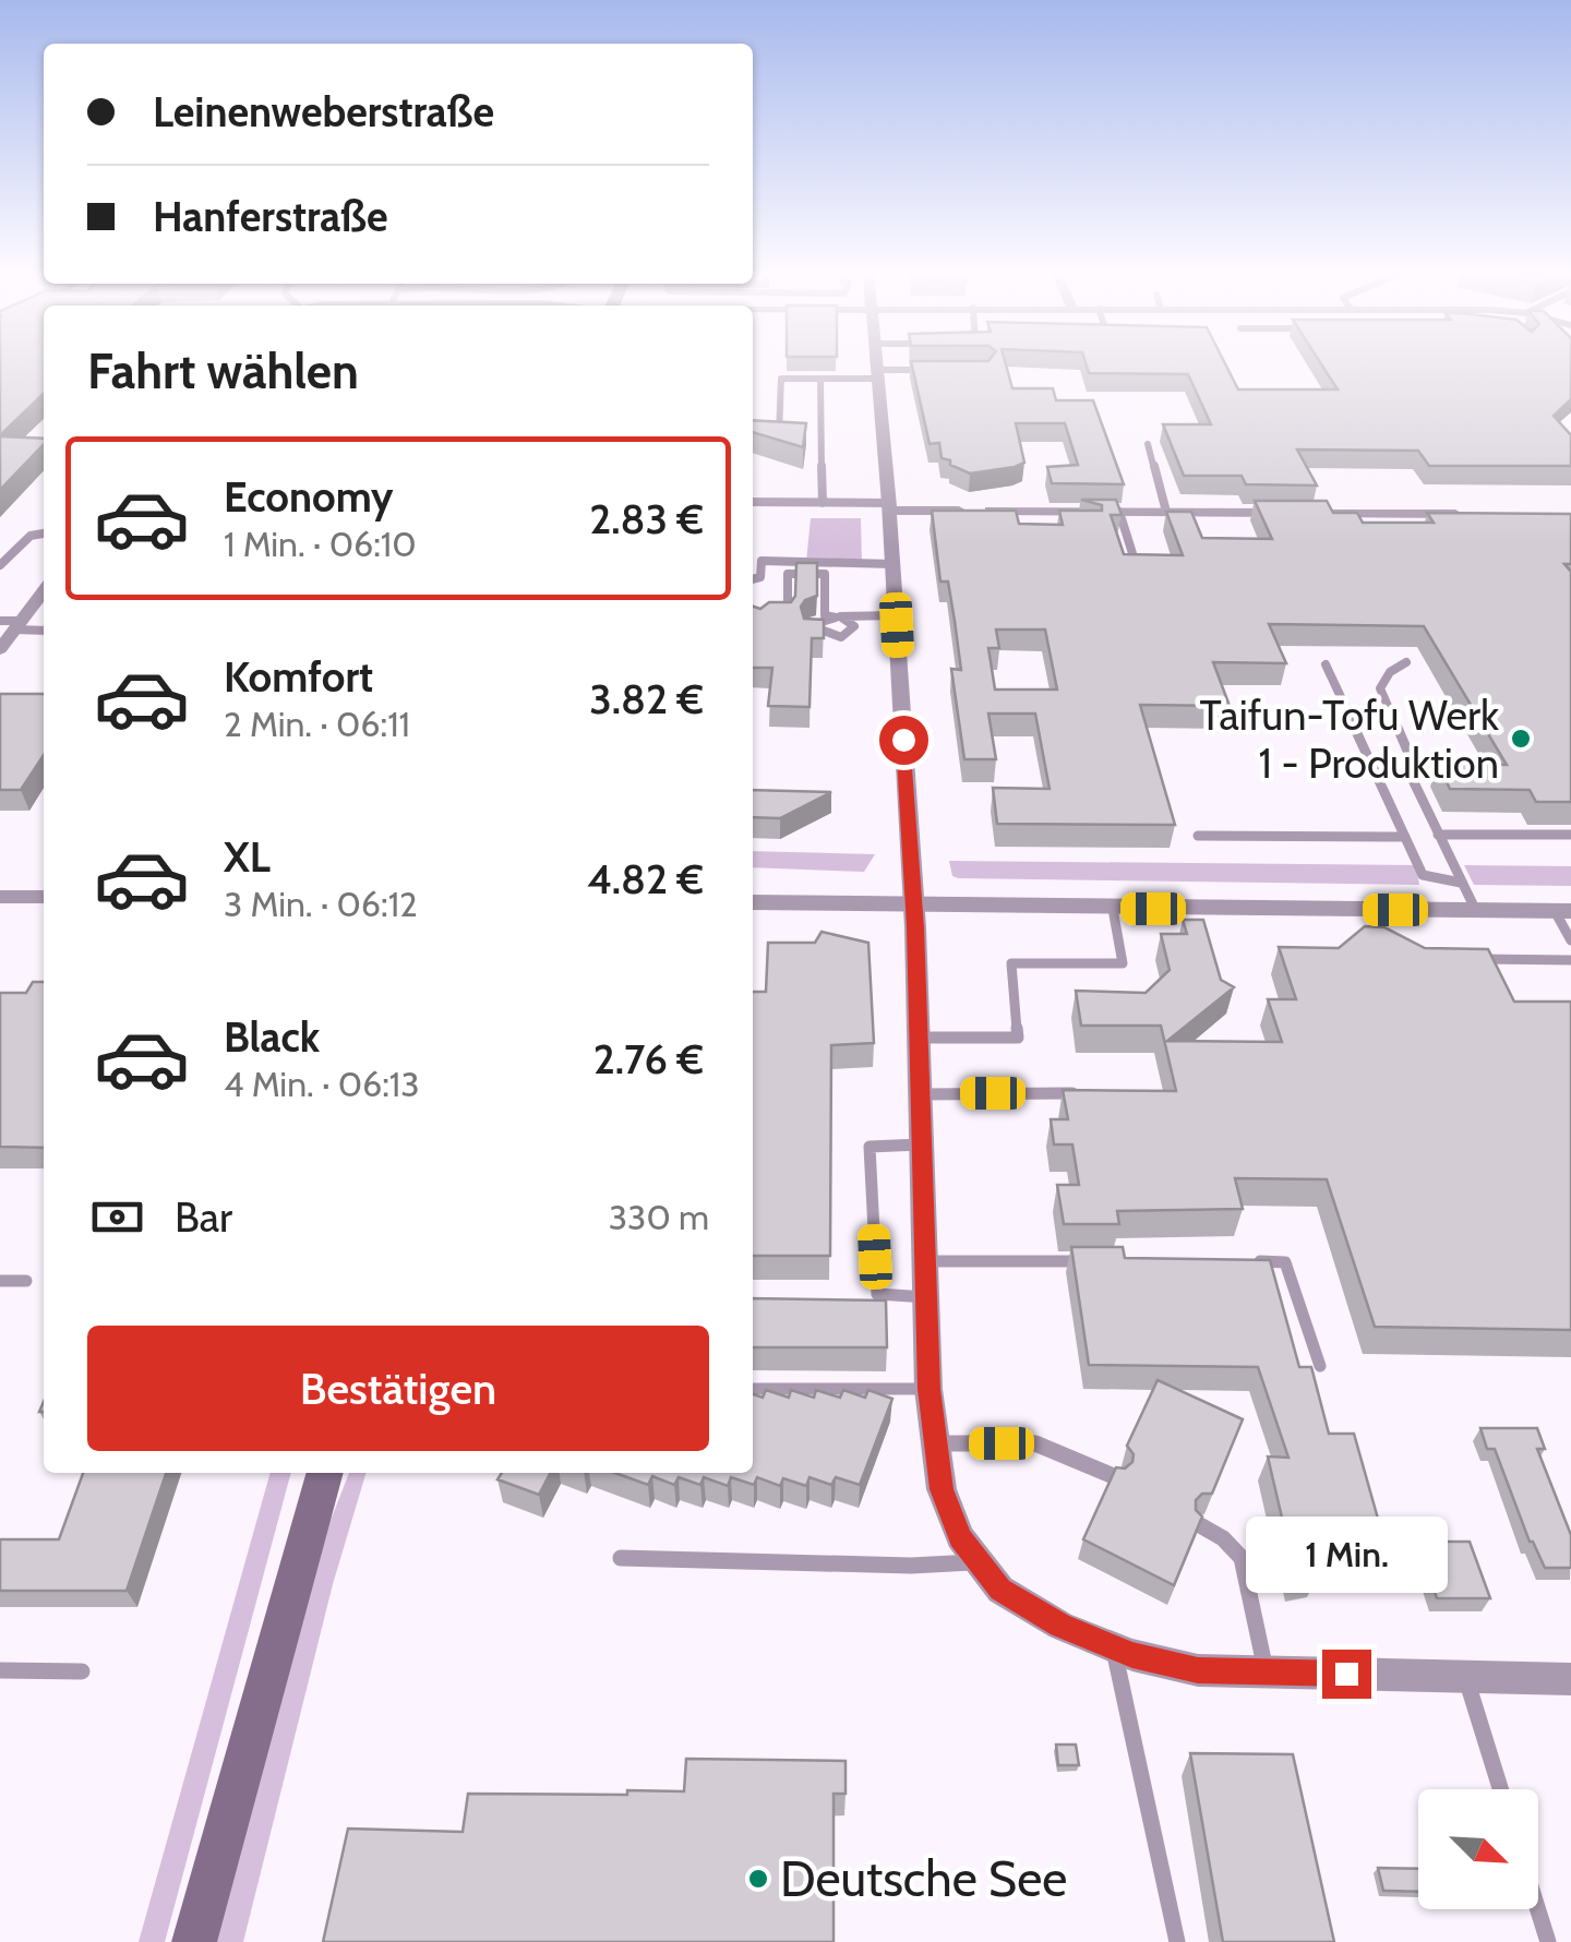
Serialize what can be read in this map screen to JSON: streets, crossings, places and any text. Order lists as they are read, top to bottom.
{
  "places": ["Taifun-Tofu Werk 1 - Produktion", "Deutsche See"],
  "north": "bottom right",
  "page": {
    "banner": ["Leinenweberstraße", "Hanferstraße"],
    "heading": "Fahrt wählen",
    "list": [
      {
        "name": "Economy",
        "note": "1 Min. · 06:10",
        "value": "2.83 €"
      },
      {
        "name": "Komfort",
        "note": "2 Min. · 06:11",
        "value": "3.82 €"
      },
      {
        "name": "XL",
        "note": "3 Min. · 06:12",
        "value": "4.82 €"
      },
      {
        "name": "Black",
        "note": "4 Min. · 06:13",
        "value": "2.76 €"
      }
    ],
    "pay": ["Bar", "330 m"],
    "buttons": "Bestätigen",
    "bubble": "1 Min."
  }
}
